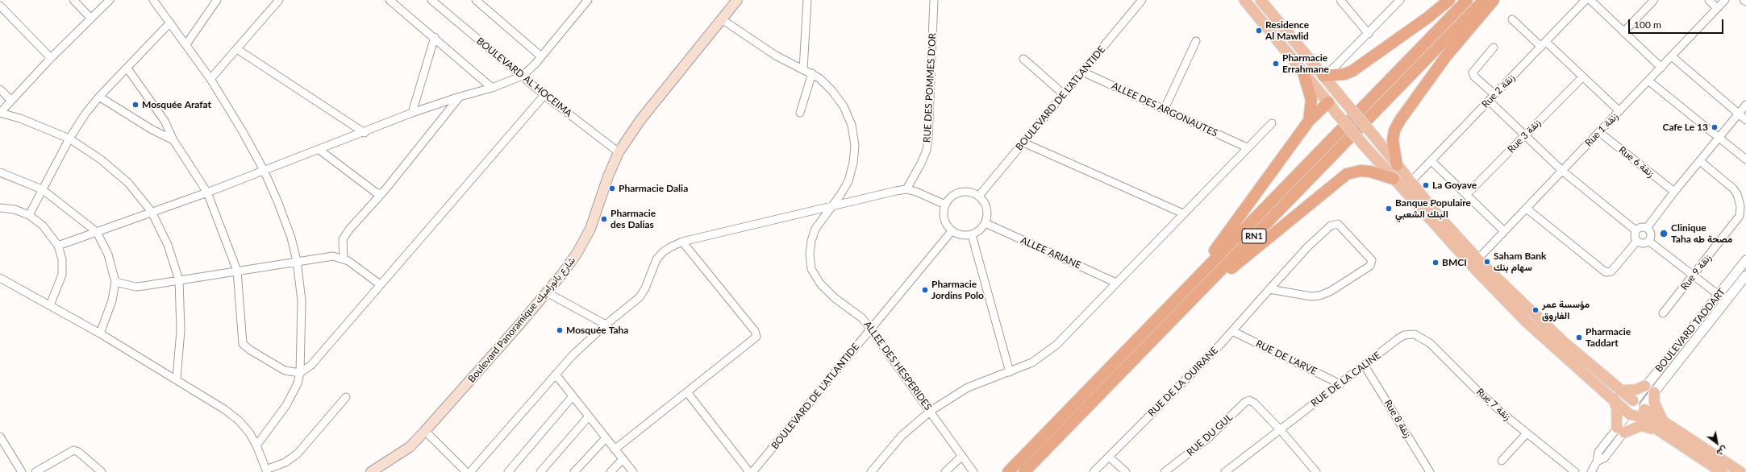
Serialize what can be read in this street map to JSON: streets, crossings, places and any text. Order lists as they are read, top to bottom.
{
  "streets": {
    "highway": ["RN1"],
    "main road": ["Boulevard Panoramique شارع بانوراميك"],
    "street": [
      "BOULEVARD AL HOCEIMA",
      "RUE DES POMMES D'OR",
      "Rue 2 زنقة",
      "BOULEVARD DE L'ATLANTIDE",
      "ALLEE DES ARGONAUTES",
      "Rue 1 زنقة",
      "Rue 3 زنقة",
      "Rue 6 زنقة",
      "ALLEE ARIANE",
      "Rue 9 زنقة",
      "BOULEVARD TADDART",
      "RUE DE L'ARVE",
      "ALLEE DES HESPERIDES",
      "RUE DE LA CALINE",
      "RUE DE LA OUIRANE",
      "Rue 7 زنقة",
      "Rue 8 زنقة",
      "RUE DU GUL"
    ]
  },
  "crossings": [
    ["BOULEVARD AL HOCEIMA", "Boulevard Panoramique شارع بانوراميك"],
    ["BOULEVARD DE L'ATLANTIDE", "ALLEE DES ARGONAUTES"],
    ["BOULEVARD DE L'ATLANTIDE", "ALLEE ARIANE"],
    ["BOULEVARD DE L'ATLANTIDE", "ALLEE DES HESPERIDES"],
    ["Rue 1 زنقة", "Rue 6 زنقة"],
    ["Boulevard Panoramique شارع بانوراميك", "ALLEE DES HESPERIDES"],
    ["RUE DE L'ARVE", "RUE DE LA CALINE"],
    ["RUE DE L'ARVE", "RUE DE LA OUIRANE"],
    ["RUE DE LA CALINE", "Rue 7 زنقة"],
    ["RUE DE LA CALINE", "Rue 8 زنقة"],
    ["RUE DE LA CALINE", "RUE DU GUL"]
  ],
  "places": [
    "Residence Al Mawlid",
    "Pharmacie Errahmane",
    "Mosquée Arafat",
    "Cafe Le 13",
    "La Goyave",
    "Pharmacie Dalia",
    "Banque Populaire البنك الشعبي",
    "Pharmacie des Dalias",
    "Clinique Taha مصحة طه",
    "Saham Bank سهام بنك",
    "BMCI",
    "Pharmacie Jordins Polo",
    "مؤسسة عمر الفاروق",
    "Mosquée Taha",
    "Pharmacie Taddart"
  ],
  "scale_bar": "100 m",
  "north": "bottom right"
}
